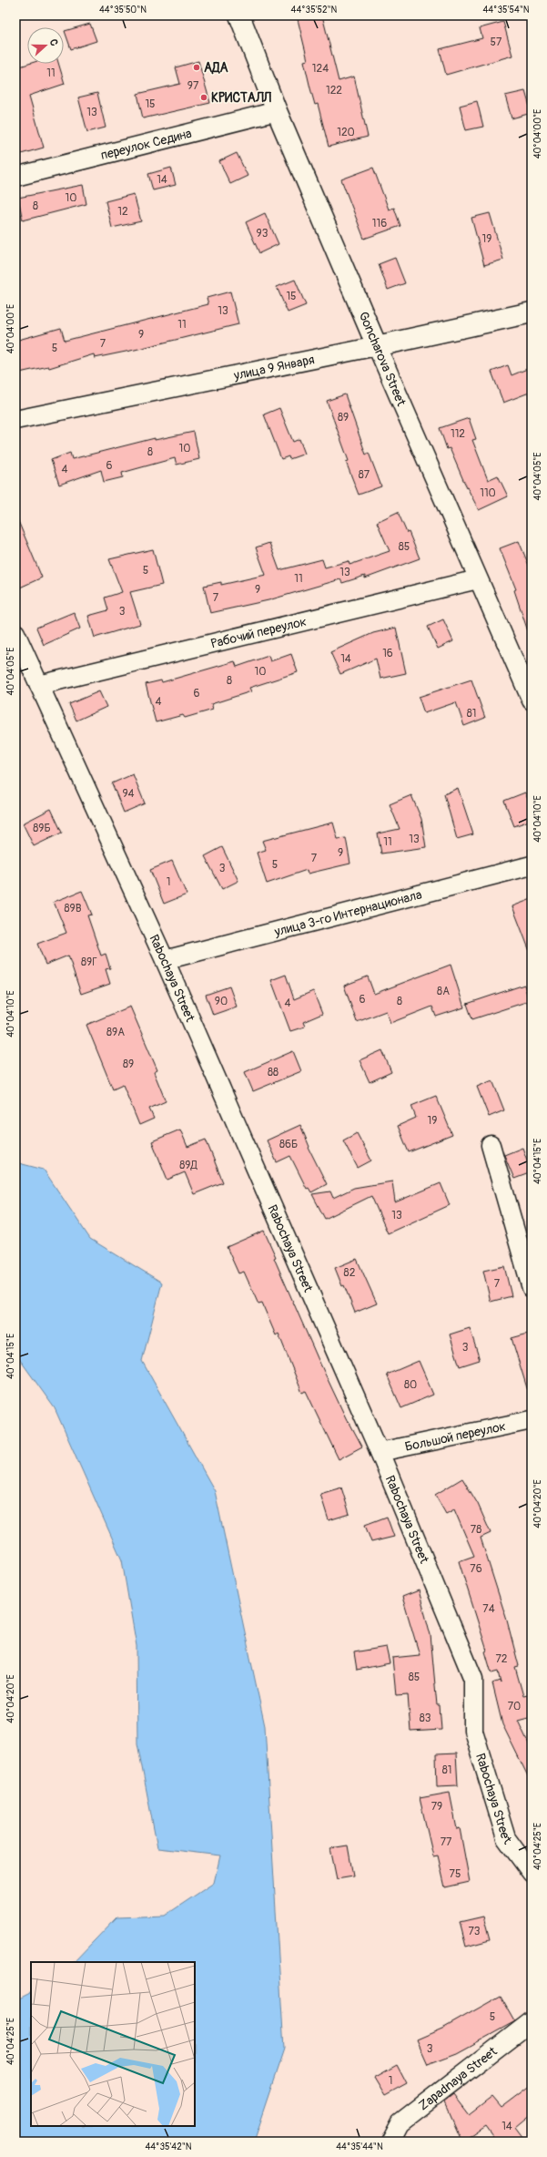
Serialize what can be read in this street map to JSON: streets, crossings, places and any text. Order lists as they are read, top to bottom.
{
  "streets": {
    "street": [
      "переулок Седина",
      "Goncharova Street",
      "улица 9 Января",
      "Рабочий переулок",
      "улица 3-го Интернационала",
      "Rabochaya Street",
      "Большой переулок",
      "Zapadnaya Street"
    ]
  },
  "crossings": [
    ["переулок Седина", "Goncharova Street"],
    ["Goncharova Street", "улица 9 Января"],
    ["Goncharova Street", "Рабочий переулок"],
    ["Рабочий переулок", "Rabochaya Street"],
    ["улица 3-го Интернационала", "Rabochaya Street"],
    ["Rabochaya Street", "Большой переулок"]
  ],
  "places": ["АДА", "КРИСТАЛЛ"],
  "house_numbers": [
    "57",
    "124",
    "11",
    "97",
    "122",
    "15",
    "13",
    "120",
    "14",
    "10",
    "8",
    "12",
    "116",
    "93",
    "19",
    "15",
    "13",
    "11",
    "9",
    "7",
    "5",
    "89",
    "112",
    "10",
    "8",
    "6",
    "4",
    "87",
    "110",
    "85",
    "5",
    "13",
    "11",
    "9",
    "7",
    "3",
    "16",
    "14",
    "10",
    "8",
    "6",
    "4",
    "81",
    "94",
    "89Б",
    "13",
    "11",
    "9",
    "7",
    "5",
    "3",
    "1",
    "89В",
    "89Г",
    "8А",
    "6",
    "90",
    "8",
    "4",
    "89А",
    "89",
    "88",
    "19",
    "86Б",
    "89Д",
    "13",
    "82",
    "7",
    "3",
    "80",
    "78",
    "76",
    "74",
    "72",
    "85",
    "70",
    "83",
    "81",
    "79",
    "77",
    "75",
    "73",
    "5",
    "3",
    "1",
    "14"
  ],
  "north": "right",
  "coordinates": [
    "44°35'50\"N",
    "44°35'52\"N",
    "44°35'54\"N",
    "40°04'00\"E",
    "40°04'05\"E",
    "40°04'10\"E",
    "40°04'15\"E",
    "40°04'20\"E",
    "40°04'25\"E",
    "44°35'42\"N",
    "44°35'44\"N"
  ]
}
